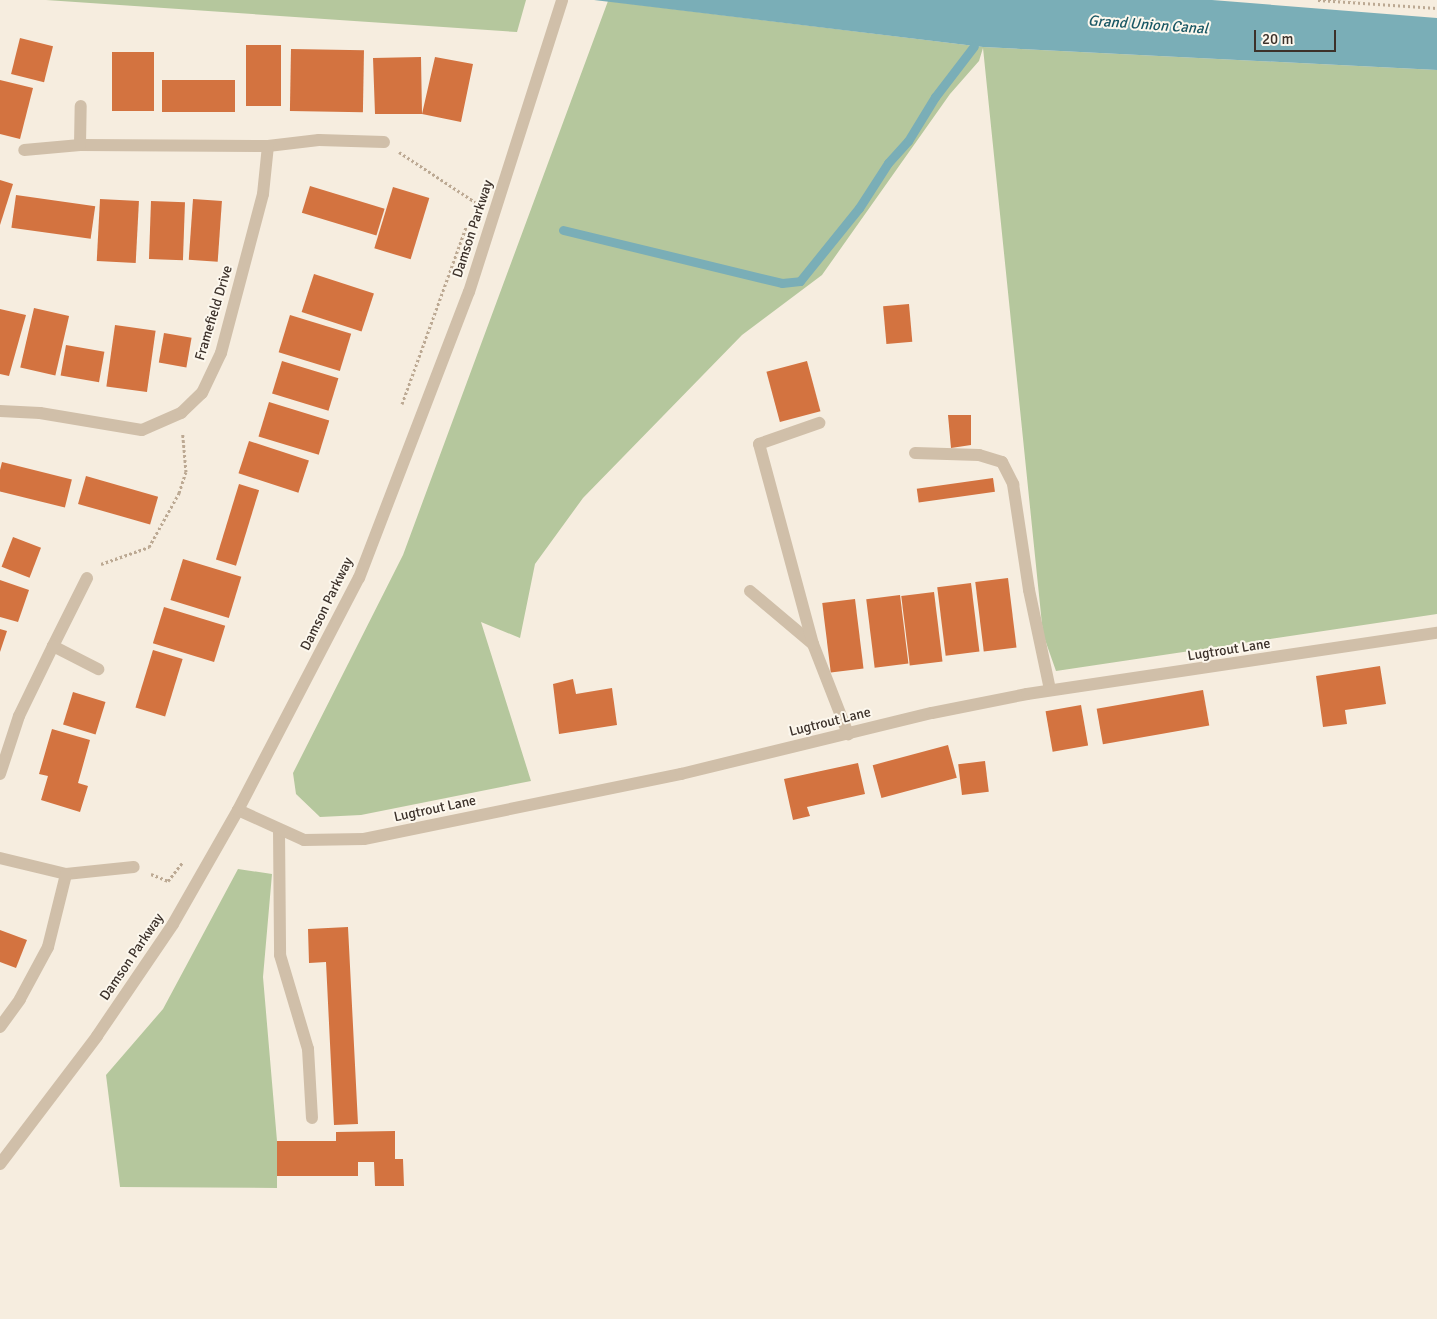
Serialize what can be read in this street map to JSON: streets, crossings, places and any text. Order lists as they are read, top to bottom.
{
  "streets": {
    "street": ["Damson Parkway", "Framefield Drive", "Lugtrout Lane"]
  },
  "crossings": [
    ["Damson Parkway", "Lugtrout Lane"]
  ],
  "water": ["Grand Union Canal"],
  "scale_bar": "20 m"
}
